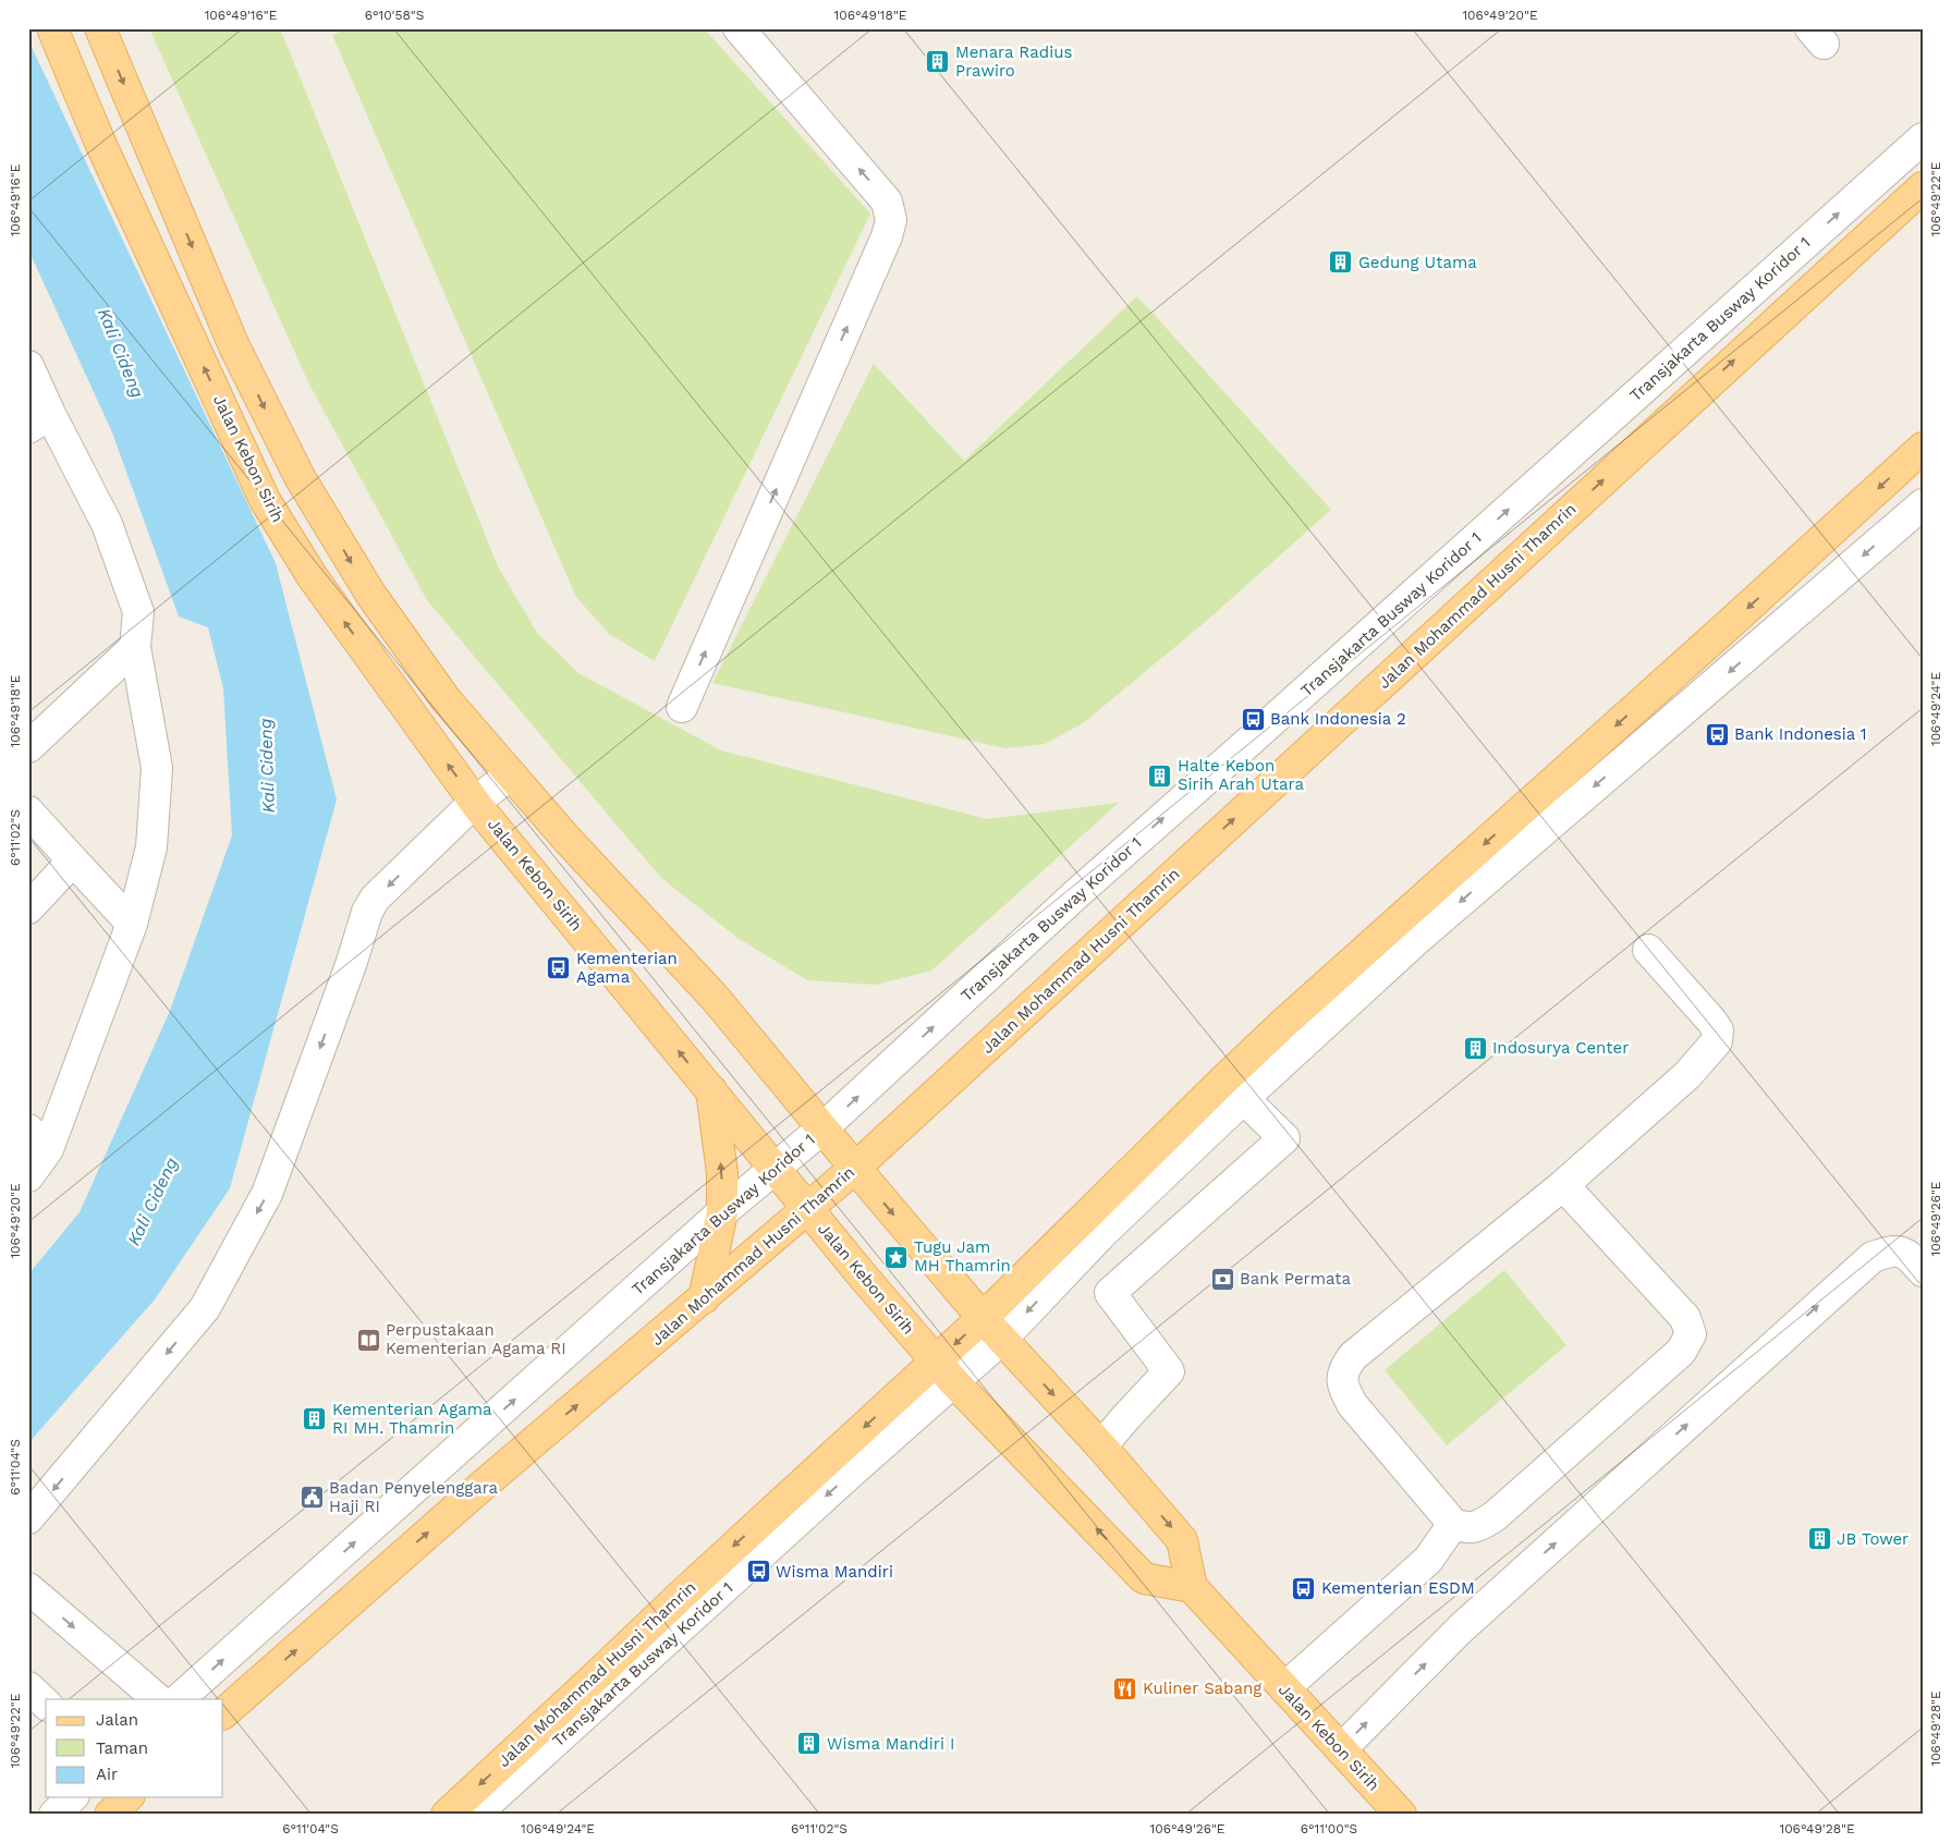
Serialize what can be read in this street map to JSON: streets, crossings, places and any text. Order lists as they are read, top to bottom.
{
  "streets": {
    "main road": ["Jalan Kebon Sirih", "Jalan Mohammad Husni Thamrin"],
    "lane": ["Transjakarta Busway Koridor 1"]
  },
  "crossings": [
    ["Transjakarta Busway Koridor 1", "Jalan Kebon Sirih"],
    ["Transjakarta Busway Koridor 1", "Jalan Mohammad Husni Thamrin"],
    ["Jalan Kebon Sirih", "Jalan Mohammad Husni Thamrin"]
  ],
  "water": ["Kali Cideng"],
  "places": {
    "building": [
      "Menara Radius Prawiro",
      "Gedung Utama",
      "Halte Kebon Sirih Arah Utara",
      "Indosurya Center",
      "Kementerian Agama RI MH. Thamrin",
      "JB Tower",
      "Wisma Mandiri I"
    ],
    "bus stop": [
      "Bank Indonesia 2",
      "Bank Indonesia 1",
      "Kementerian Agama",
      "Wisma Mandiri",
      "Kementerian ESDM"
    ],
    "place": ["Tugu Jam MH Thamrin"],
    "bank": ["Bank Permata"],
    "library": ["Perpustakaan Kementerian Agama RI"],
    "public building": ["Badan Penyelenggara Haji RI"],
    "restaurant": ["Kuliner Sabang"]
  },
  "legend": ["Jalan", "Taman", "Air"],
  "coordinates": [
    "106°49'16\"E",
    "6°10'58\"S",
    "106°49'18\"E",
    "106°49'20\"E",
    "106°49'22\"E",
    "106°49'24\"E",
    "6°11'02\"S",
    "106°49'26\"E",
    "6°11'04\"S",
    "106°49'28\"E",
    "6°11'00\"S"
  ]
}
